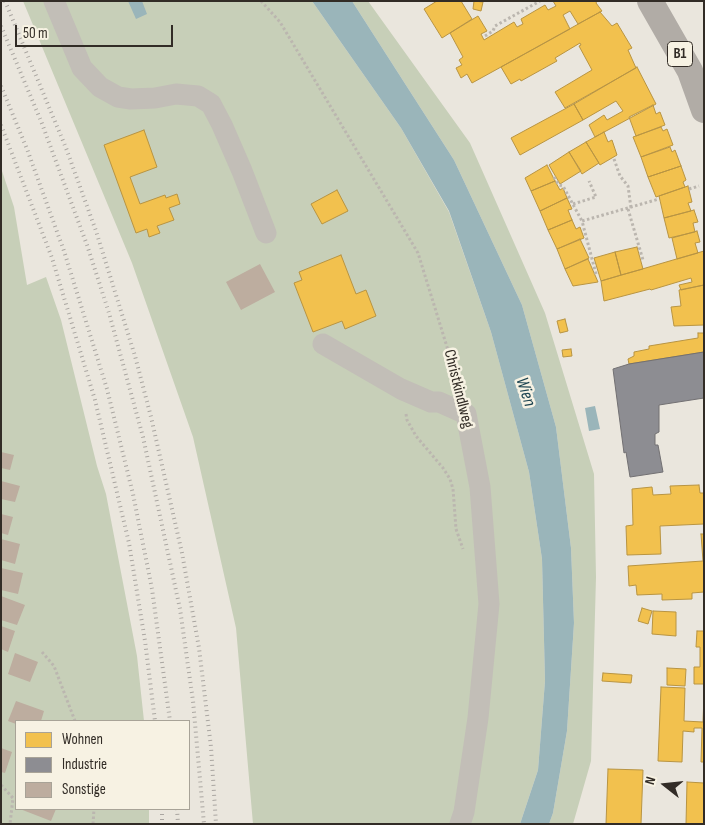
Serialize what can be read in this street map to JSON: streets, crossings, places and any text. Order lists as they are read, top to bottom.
{
  "streets": {
    "main road": ["B1"],
    "lane": ["Christkindlweg"]
  },
  "water": ["Wien"],
  "legend": ["Wohnen", "Industrie", "Sonstige"],
  "scale_bar": "50 m",
  "north": "left"
}
